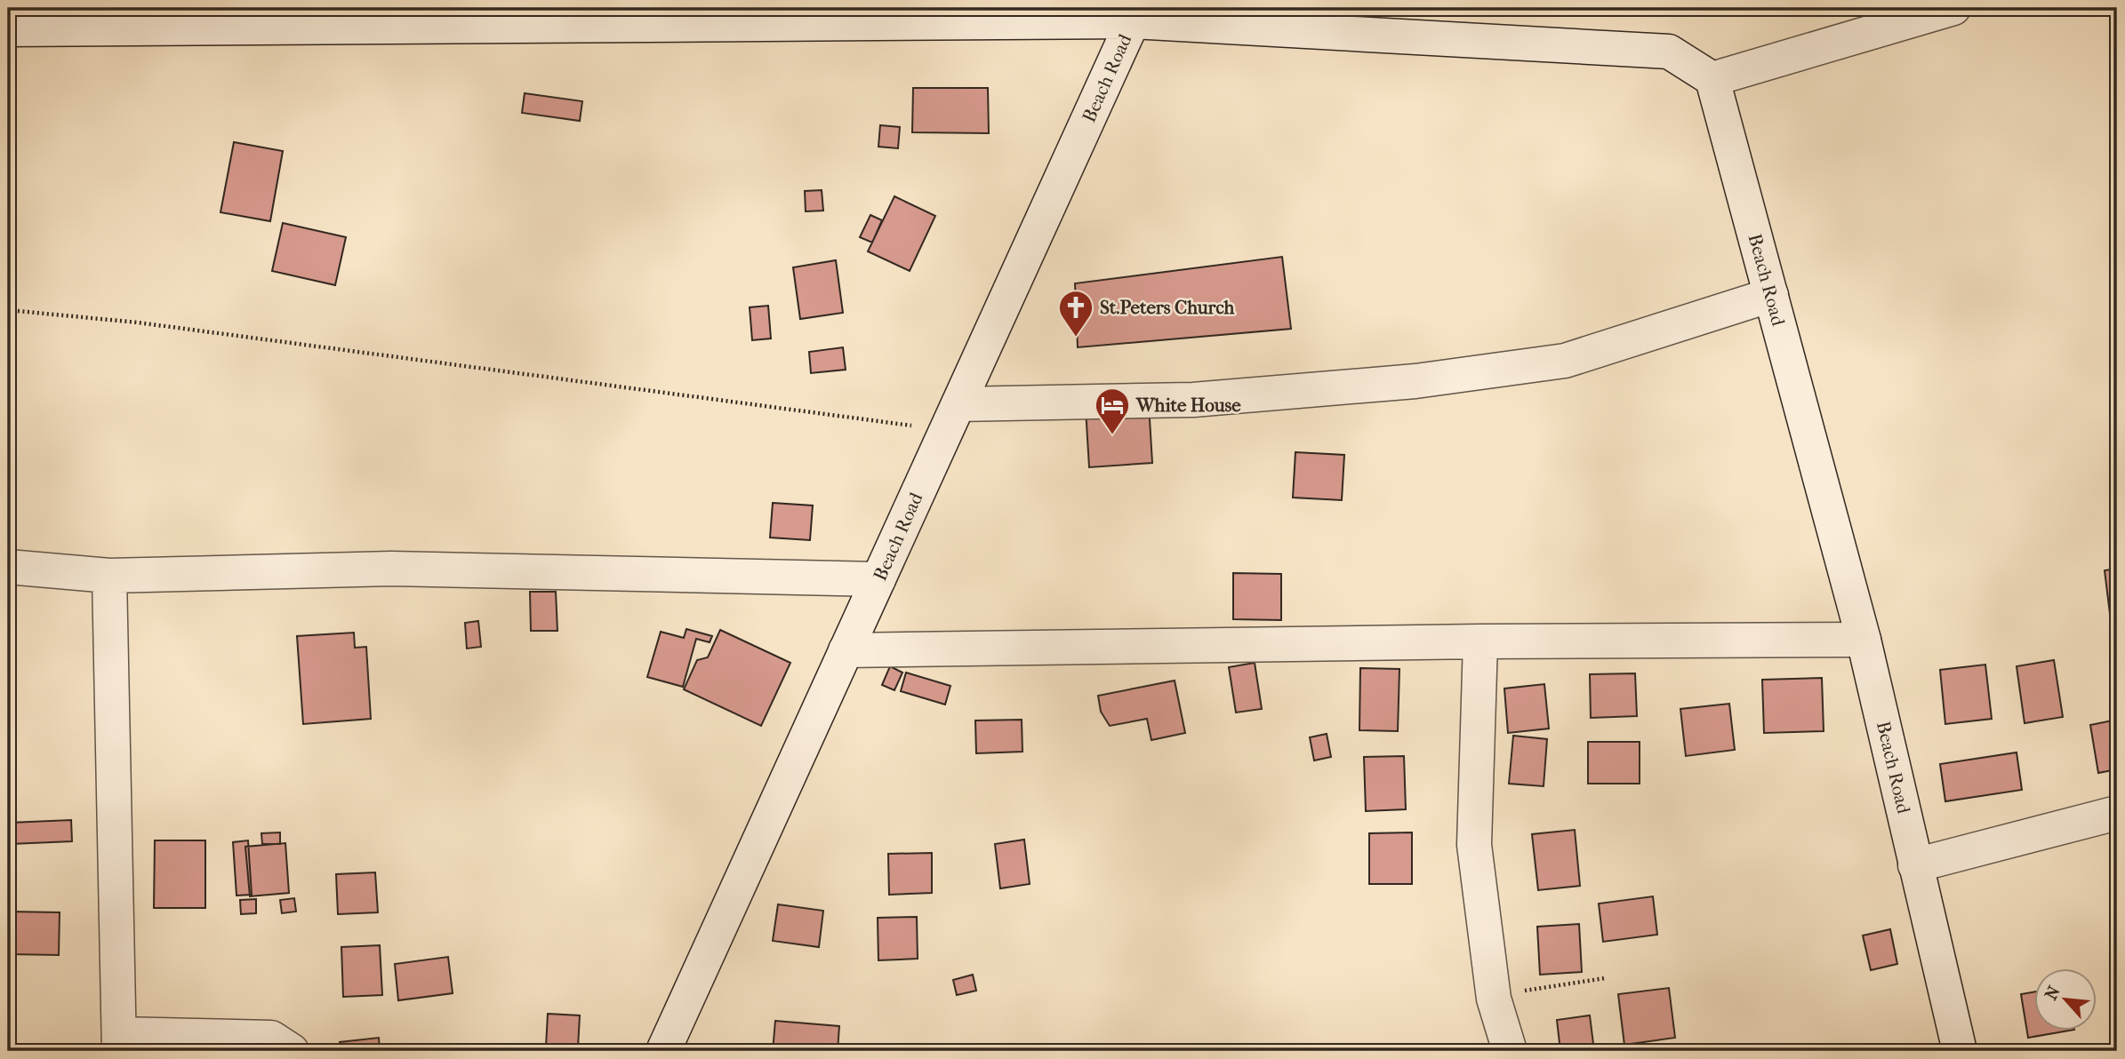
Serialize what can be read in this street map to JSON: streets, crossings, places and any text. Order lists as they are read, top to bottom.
{
  "streets": {
    "street": ["Beach Road"]
  },
  "places": {
    "church": ["St.Peters Church"],
    "hotel": ["White House"]
  },
  "north": "top left"
}
